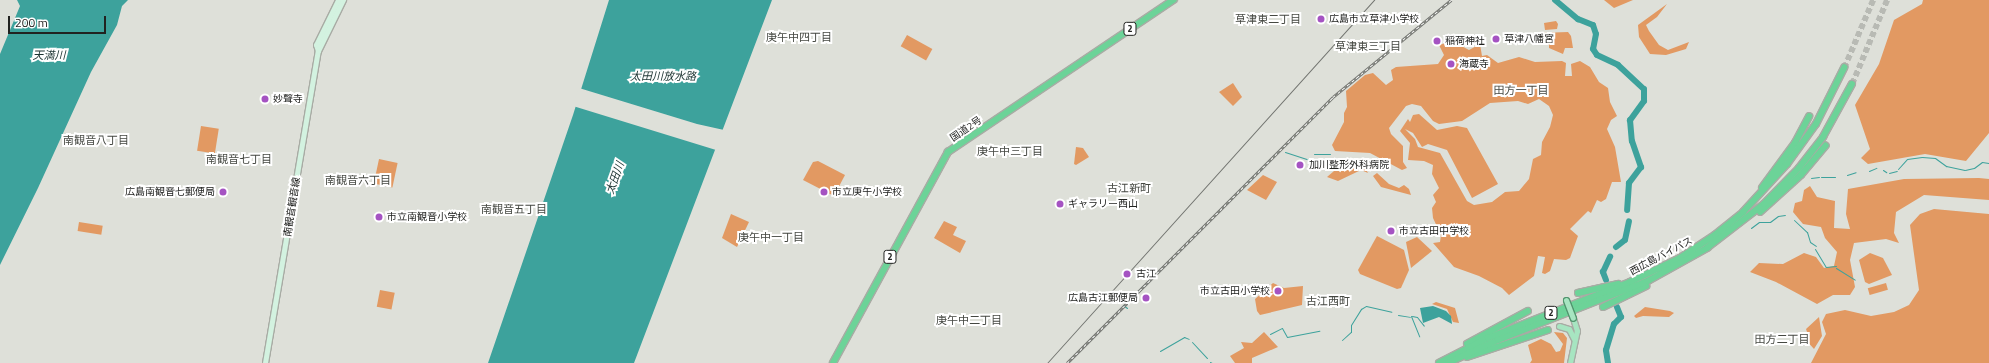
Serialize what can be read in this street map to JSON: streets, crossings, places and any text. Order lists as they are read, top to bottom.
{
  "streets": {
    "highway": ["2", "国道2号", "西広島バイパス"],
    "main road": ["南観音観音線"]
  },
  "districts": [
    "草津東二丁目",
    "庚午中四丁目",
    "草津東三丁目",
    "田方一丁目",
    "南観音八丁目",
    "庚午中三丁目",
    "南観音七丁目",
    "南観音六丁目",
    "古江新町",
    "南観音五丁目",
    "庚午中一丁目",
    "古江西町",
    "庚午中二丁目",
    "田方二丁目"
  ],
  "water": ["天満川", "太田川放水路", "太田川"],
  "places": [
    "広島市立草津小学校",
    "草津八幡宮",
    "稲荷神社",
    "海蔵寺",
    "妙聲寺",
    "加川整形外科病院",
    "広島南観音七郵便局",
    "市立庚午小学校",
    "ギャラリー西山",
    "市立南観音小学校",
    "市立古田中学校",
    "古江",
    "市立古田小学校",
    "広島古江郵便局"
  ],
  "scale_bar": "200 m"
}
